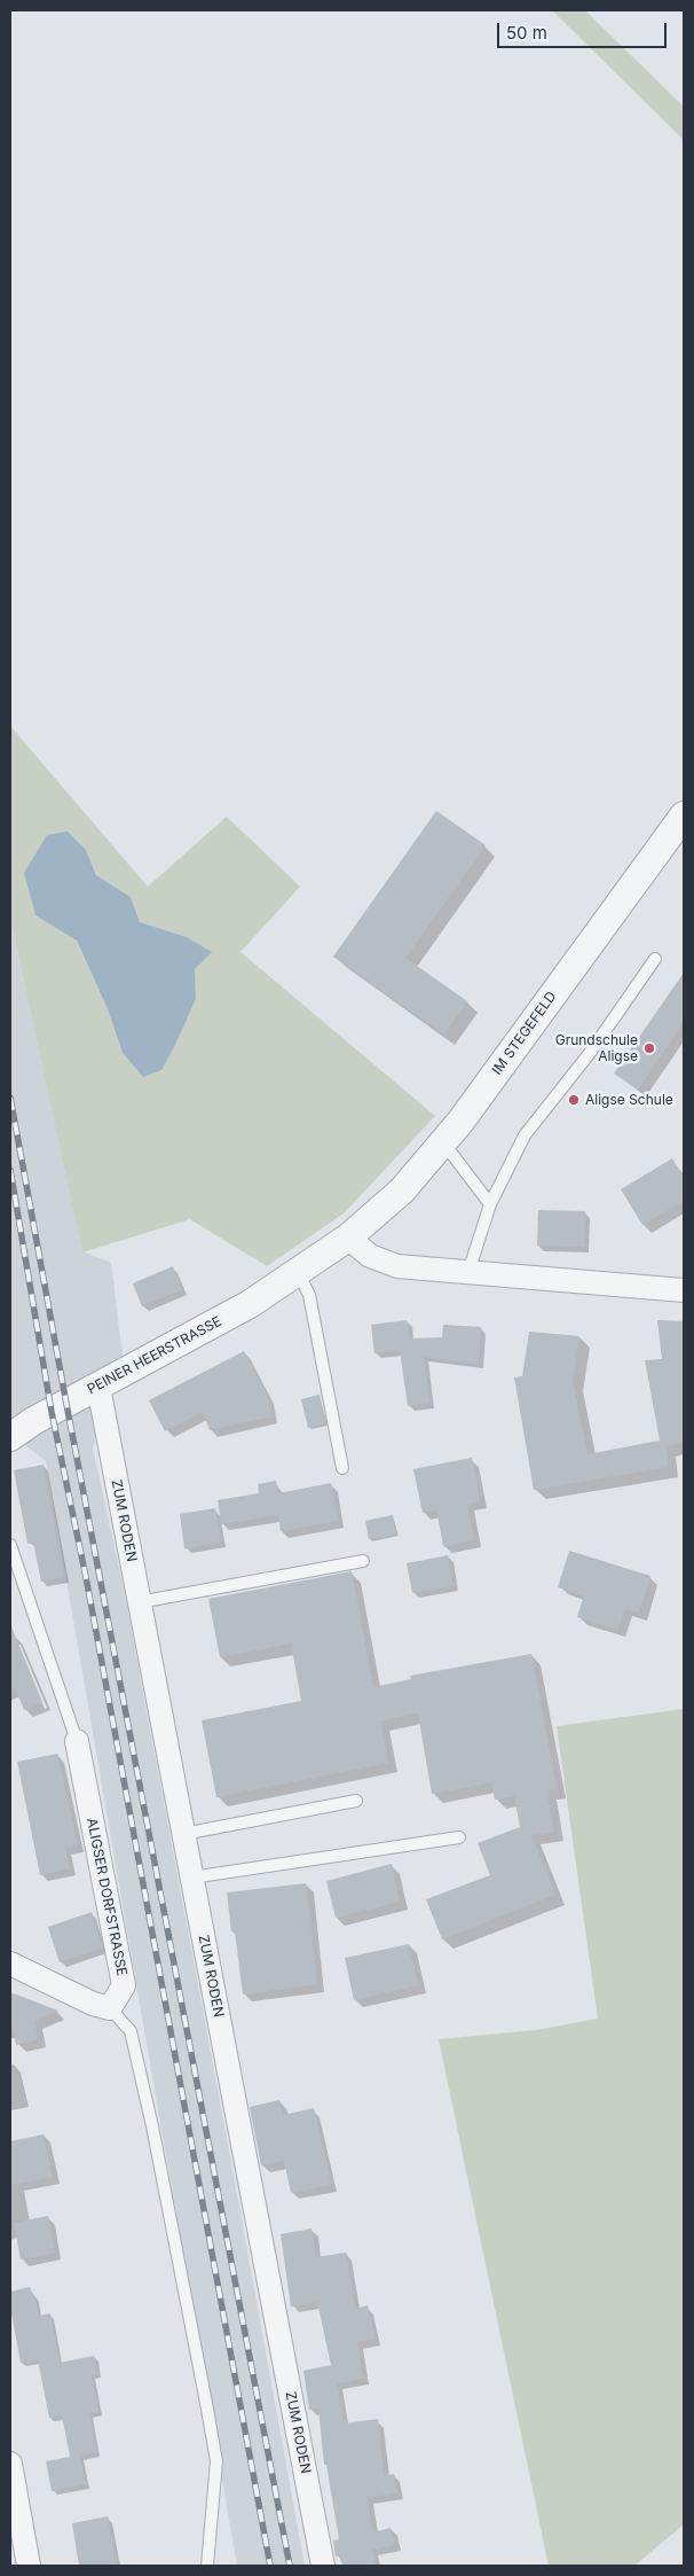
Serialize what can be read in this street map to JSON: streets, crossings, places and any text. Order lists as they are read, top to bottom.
{
  "streets": {
    "street": [
      "IM STEGEFELD",
      "PEINER HEERSTRASSE",
      "ZUM RODEN",
      "ALIGSER DORFSTRASSE"
    ]
  },
  "crossings": [
    ["IM STEGEFELD", "PEINER HEERSTRASSE"],
    ["PEINER HEERSTRASSE", "ZUM RODEN"]
  ],
  "places": ["Grundschule Aligse", "Aligse Schule"],
  "scale_bar": "50 m"
}
